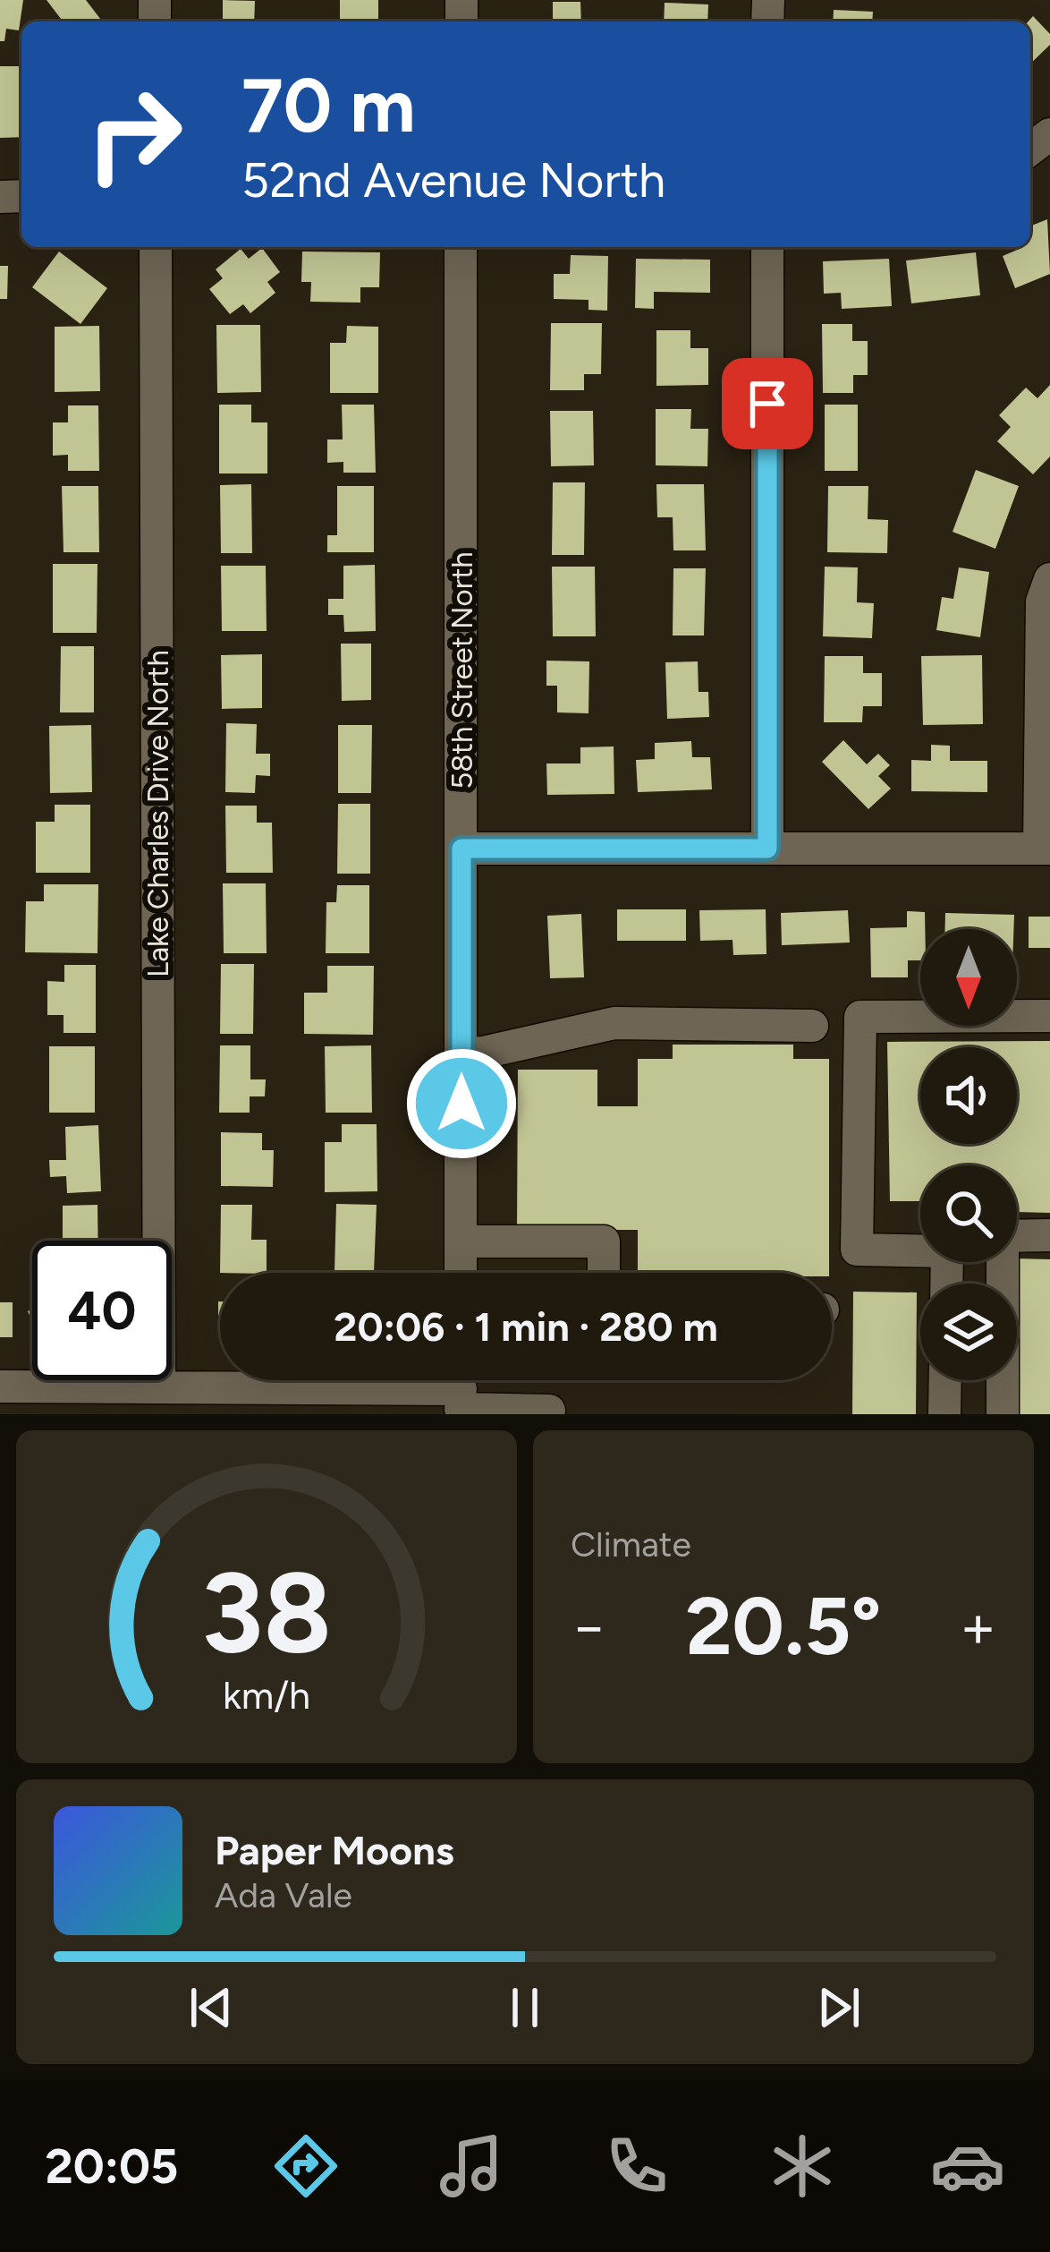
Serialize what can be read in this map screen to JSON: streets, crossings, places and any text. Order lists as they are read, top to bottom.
{
  "streets": {
    "street": ["58th Street North", "Lake Charles Drive North"]
  },
  "north": "bottom",
  "page": {
    "turn": ["70 m", "52nd Avenue North"],
    "limit": "40",
    "trip": "20:06 · 1 min · 280 m",
    "tile": "Climate",
    "heat": ["−", "20.5°", "+"],
    "song": ["Paper Moons", "Ada Vale"],
    "tabs": "20:05",
    "gauge": ["38", "km/h"]
  }
}
